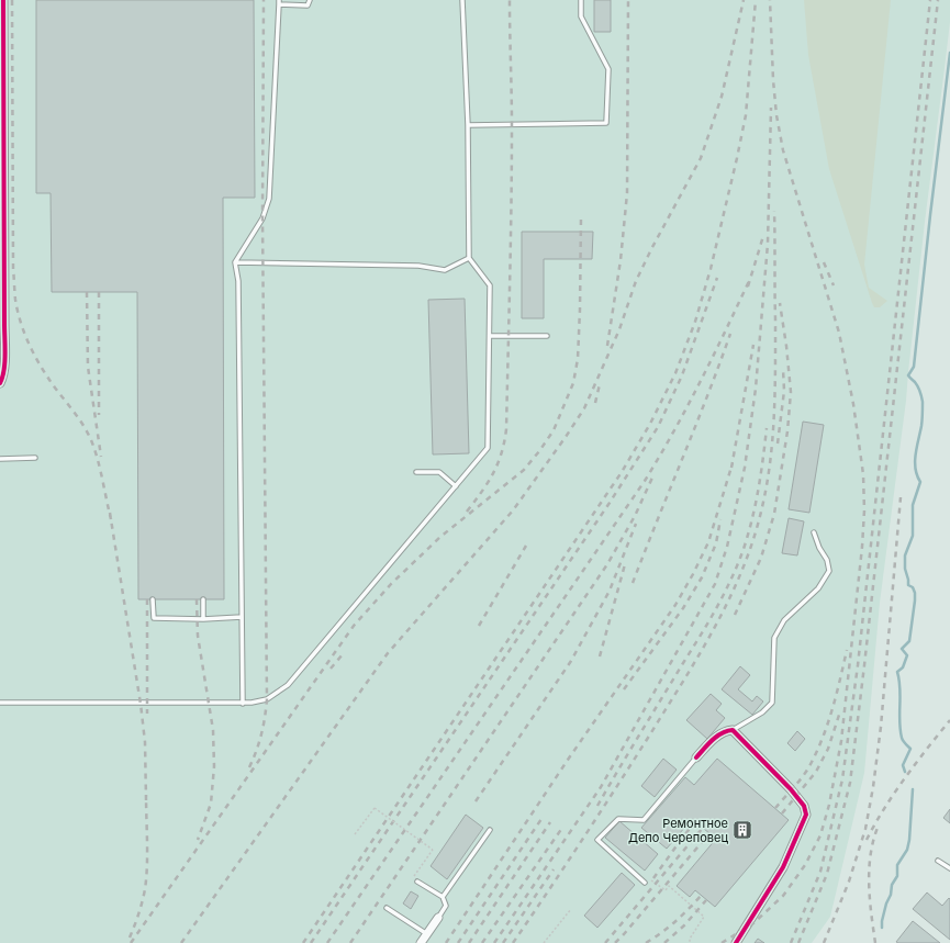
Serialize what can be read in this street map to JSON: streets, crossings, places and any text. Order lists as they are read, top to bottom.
{
  "places": {
    "building": ["Ремонтное Депо Череповец"]
  }
}
